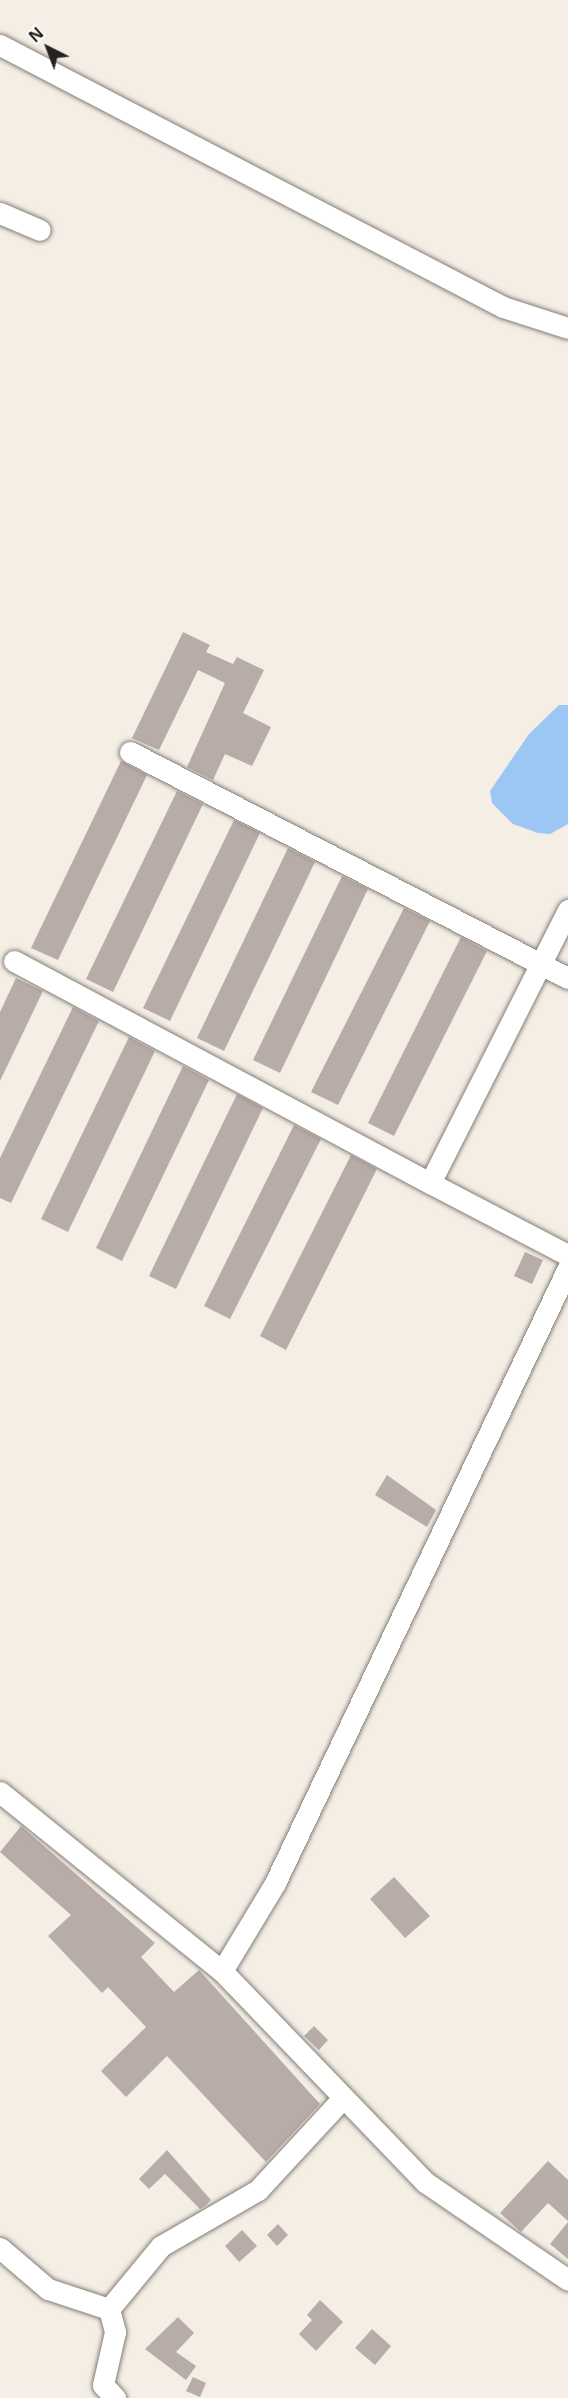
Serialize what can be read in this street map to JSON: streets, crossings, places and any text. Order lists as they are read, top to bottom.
{
  "north": "top left"
}
